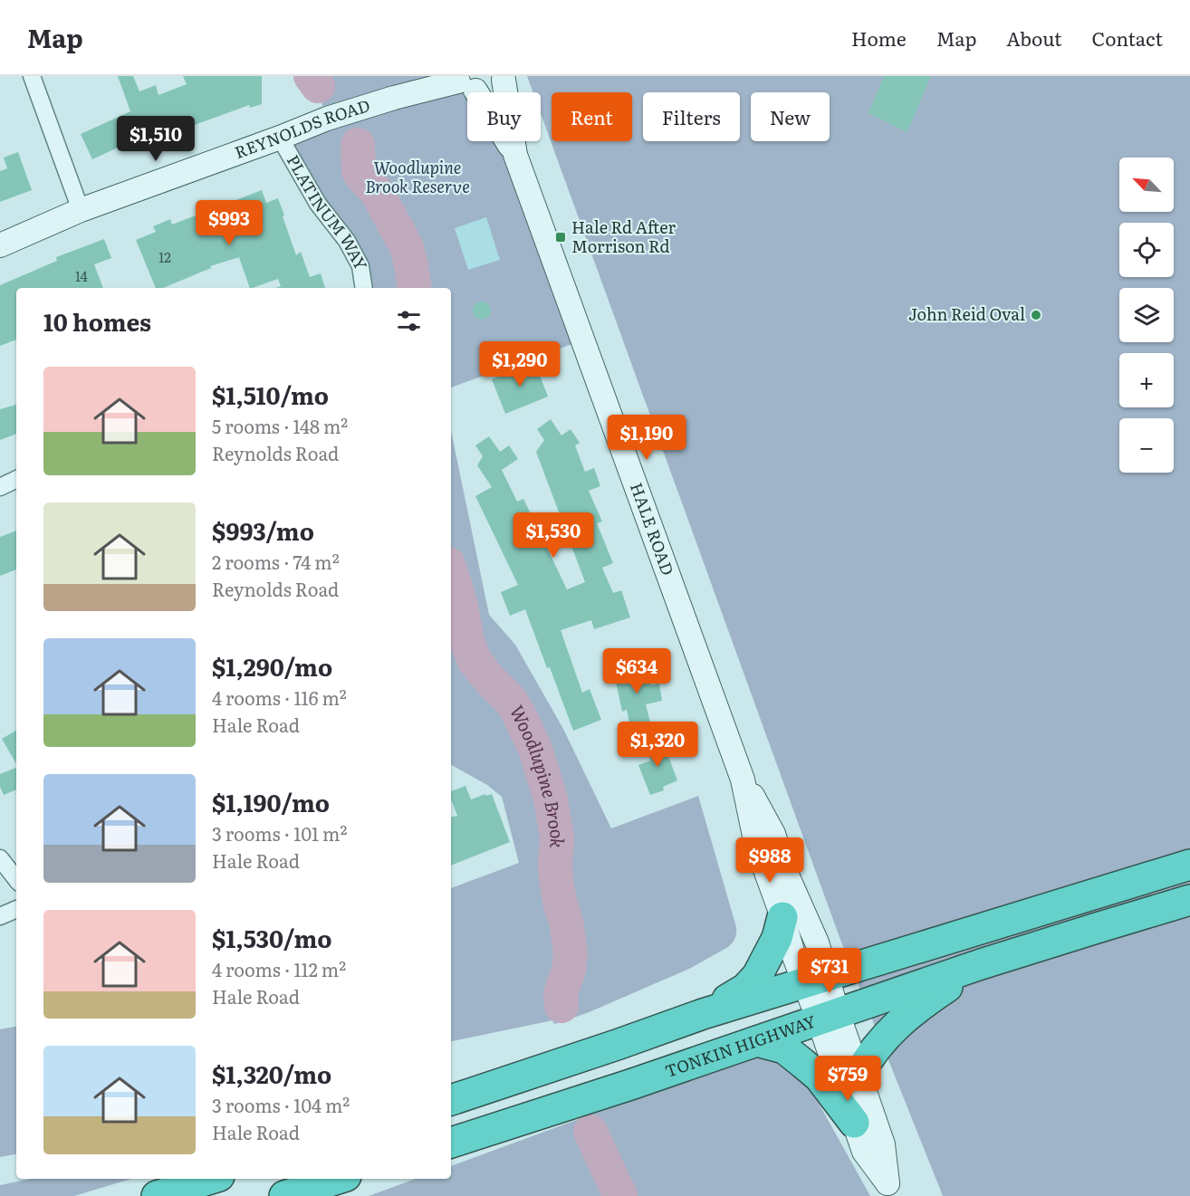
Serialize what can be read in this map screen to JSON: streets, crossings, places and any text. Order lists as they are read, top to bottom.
{
  "streets": {
    "highway": ["TONKIN HIGHWAY"],
    "main road": ["REYNOLDS ROAD", "HALE ROAD"],
    "street": ["PLATINUM WAY"]
  },
  "crossings": [
    ["REYNOLDS ROAD", "PLATINUM WAY"],
    ["REYNOLDS ROAD", "HALE ROAD"],
    ["HALE ROAD", "TONKIN HIGHWAY"]
  ],
  "water": ["Woodlupine Brook"],
  "parks": ["Woodlupine Brook Reserve"],
  "places": {
    "transit": ["Hale Rd After Morrison Rd"],
    "other": ["John Reid Oval"]
  },
  "house_numbers": ["12", "14"],
  "north": "top left",
  "page": {
    "header": "Map",
    "nav": [
      "Home",
      "Map",
      "About",
      "Contact"
    ],
    "chip": [
      "Buy",
      "Rent",
      "Filters",
      "New"
    ],
    "price": [
      "$1,510",
      "$993",
      "$1,290",
      "$1,190",
      "$1,530",
      "$634",
      "$1,320",
      "$988",
      "$731",
      "$759"
    ],
    "map_buttons": ["+", "−"],
    "heading": "10 homes",
    "list": [
      {
        "name": "$1,510/mo",
        "note": "5 rooms · 148 m² · Reynolds Road"
      },
      {
        "name": "$993/mo",
        "note": "2 rooms · 74 m² · Reynolds Road"
      },
      {
        "name": "$1,290/mo",
        "note": "4 rooms · 116 m² · Hale Road"
      },
      {
        "name": "$1,190/mo",
        "note": "3 rooms · 101 m² · Hale Road"
      },
      {
        "name": "$1,530/mo",
        "note": "4 rooms · 112 m² · Hale Road"
      },
      {
        "name": "$1,320/mo",
        "note": "3 rooms · 104 m² · Hale Road"
      }
    ]
  }
}
